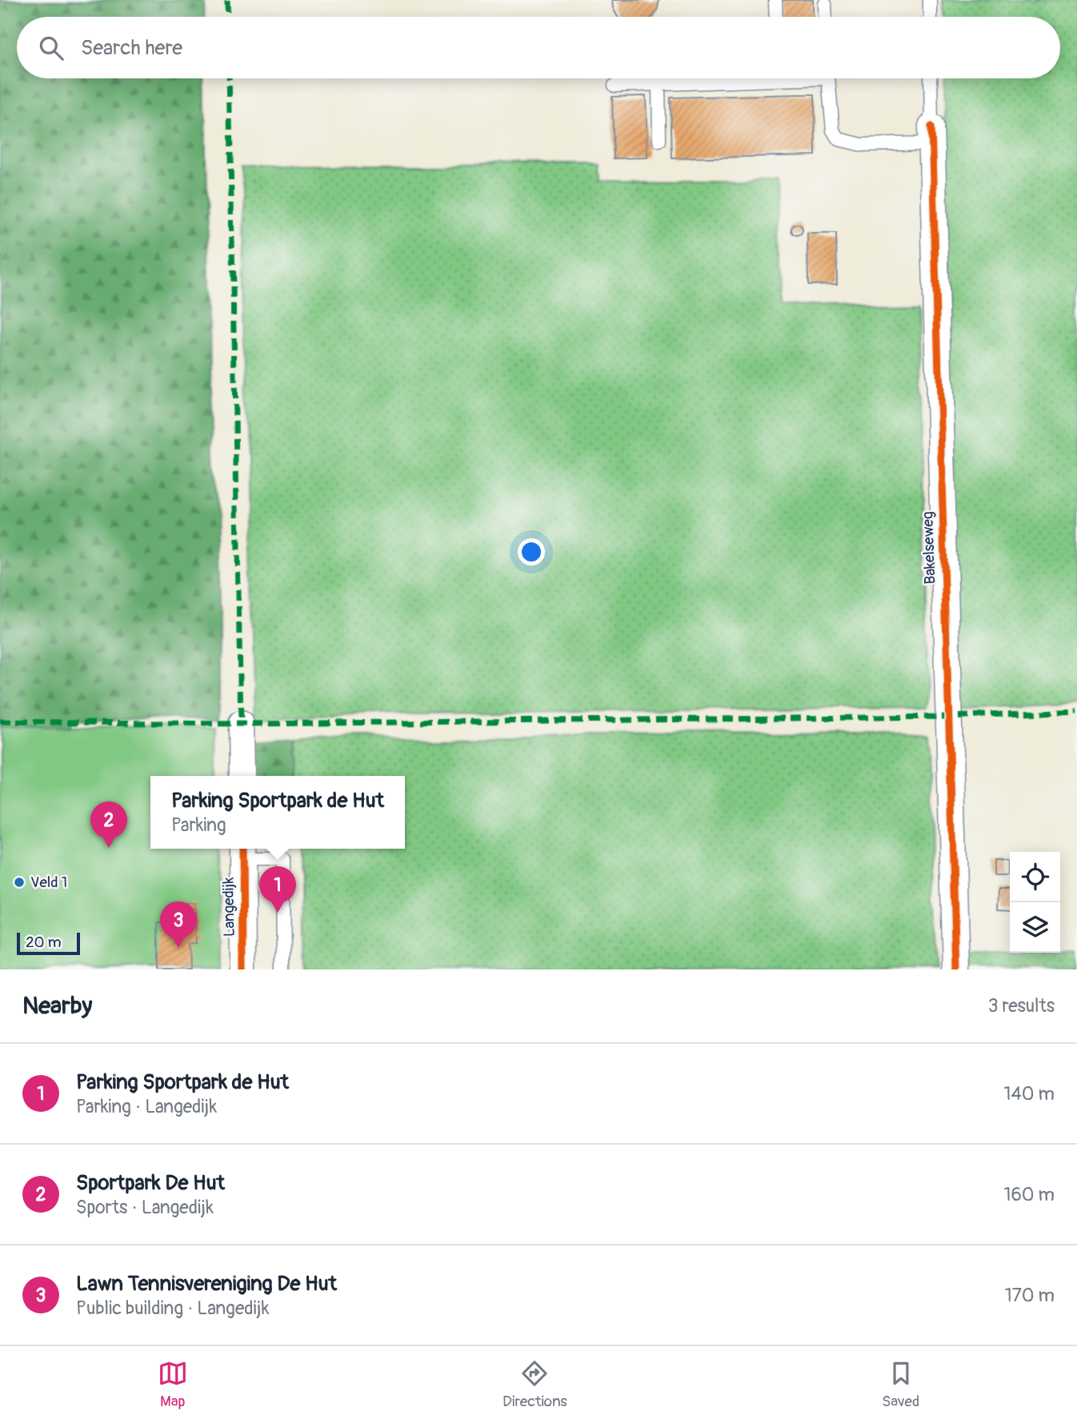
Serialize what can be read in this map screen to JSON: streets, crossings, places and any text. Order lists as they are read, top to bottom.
{
  "streets": {
    "street": ["Bakelseweg", "Langedijk"]
  },
  "places": ["Veld 1"],
  "scale_bar": "20 m",
  "page": {
    "search": "Search here",
    "popup": ["Parking Sportpark de Hut", "Parking"],
    "pins": ["2", "1", "3"],
    "scale": "20 m",
    "heading": ["Nearby", "3 results"],
    "list": [
      {
        "mark": "1",
        "name": "Parking Sportpark de Hut",
        "note": "Parking · Langedijk",
        "value": "140 m"
      },
      {
        "mark": "2",
        "name": "Sportpark De Hut",
        "note": "Sports · Langedijk",
        "value": "160 m"
      },
      {
        "mark": "3",
        "name": "Lawn Tennisvereniging De Hut",
        "note": "Public building · Langedijk",
        "value": "170 m"
      }
    ],
    "nav": ["Map", "Directions", "Saved"]
  }
}
